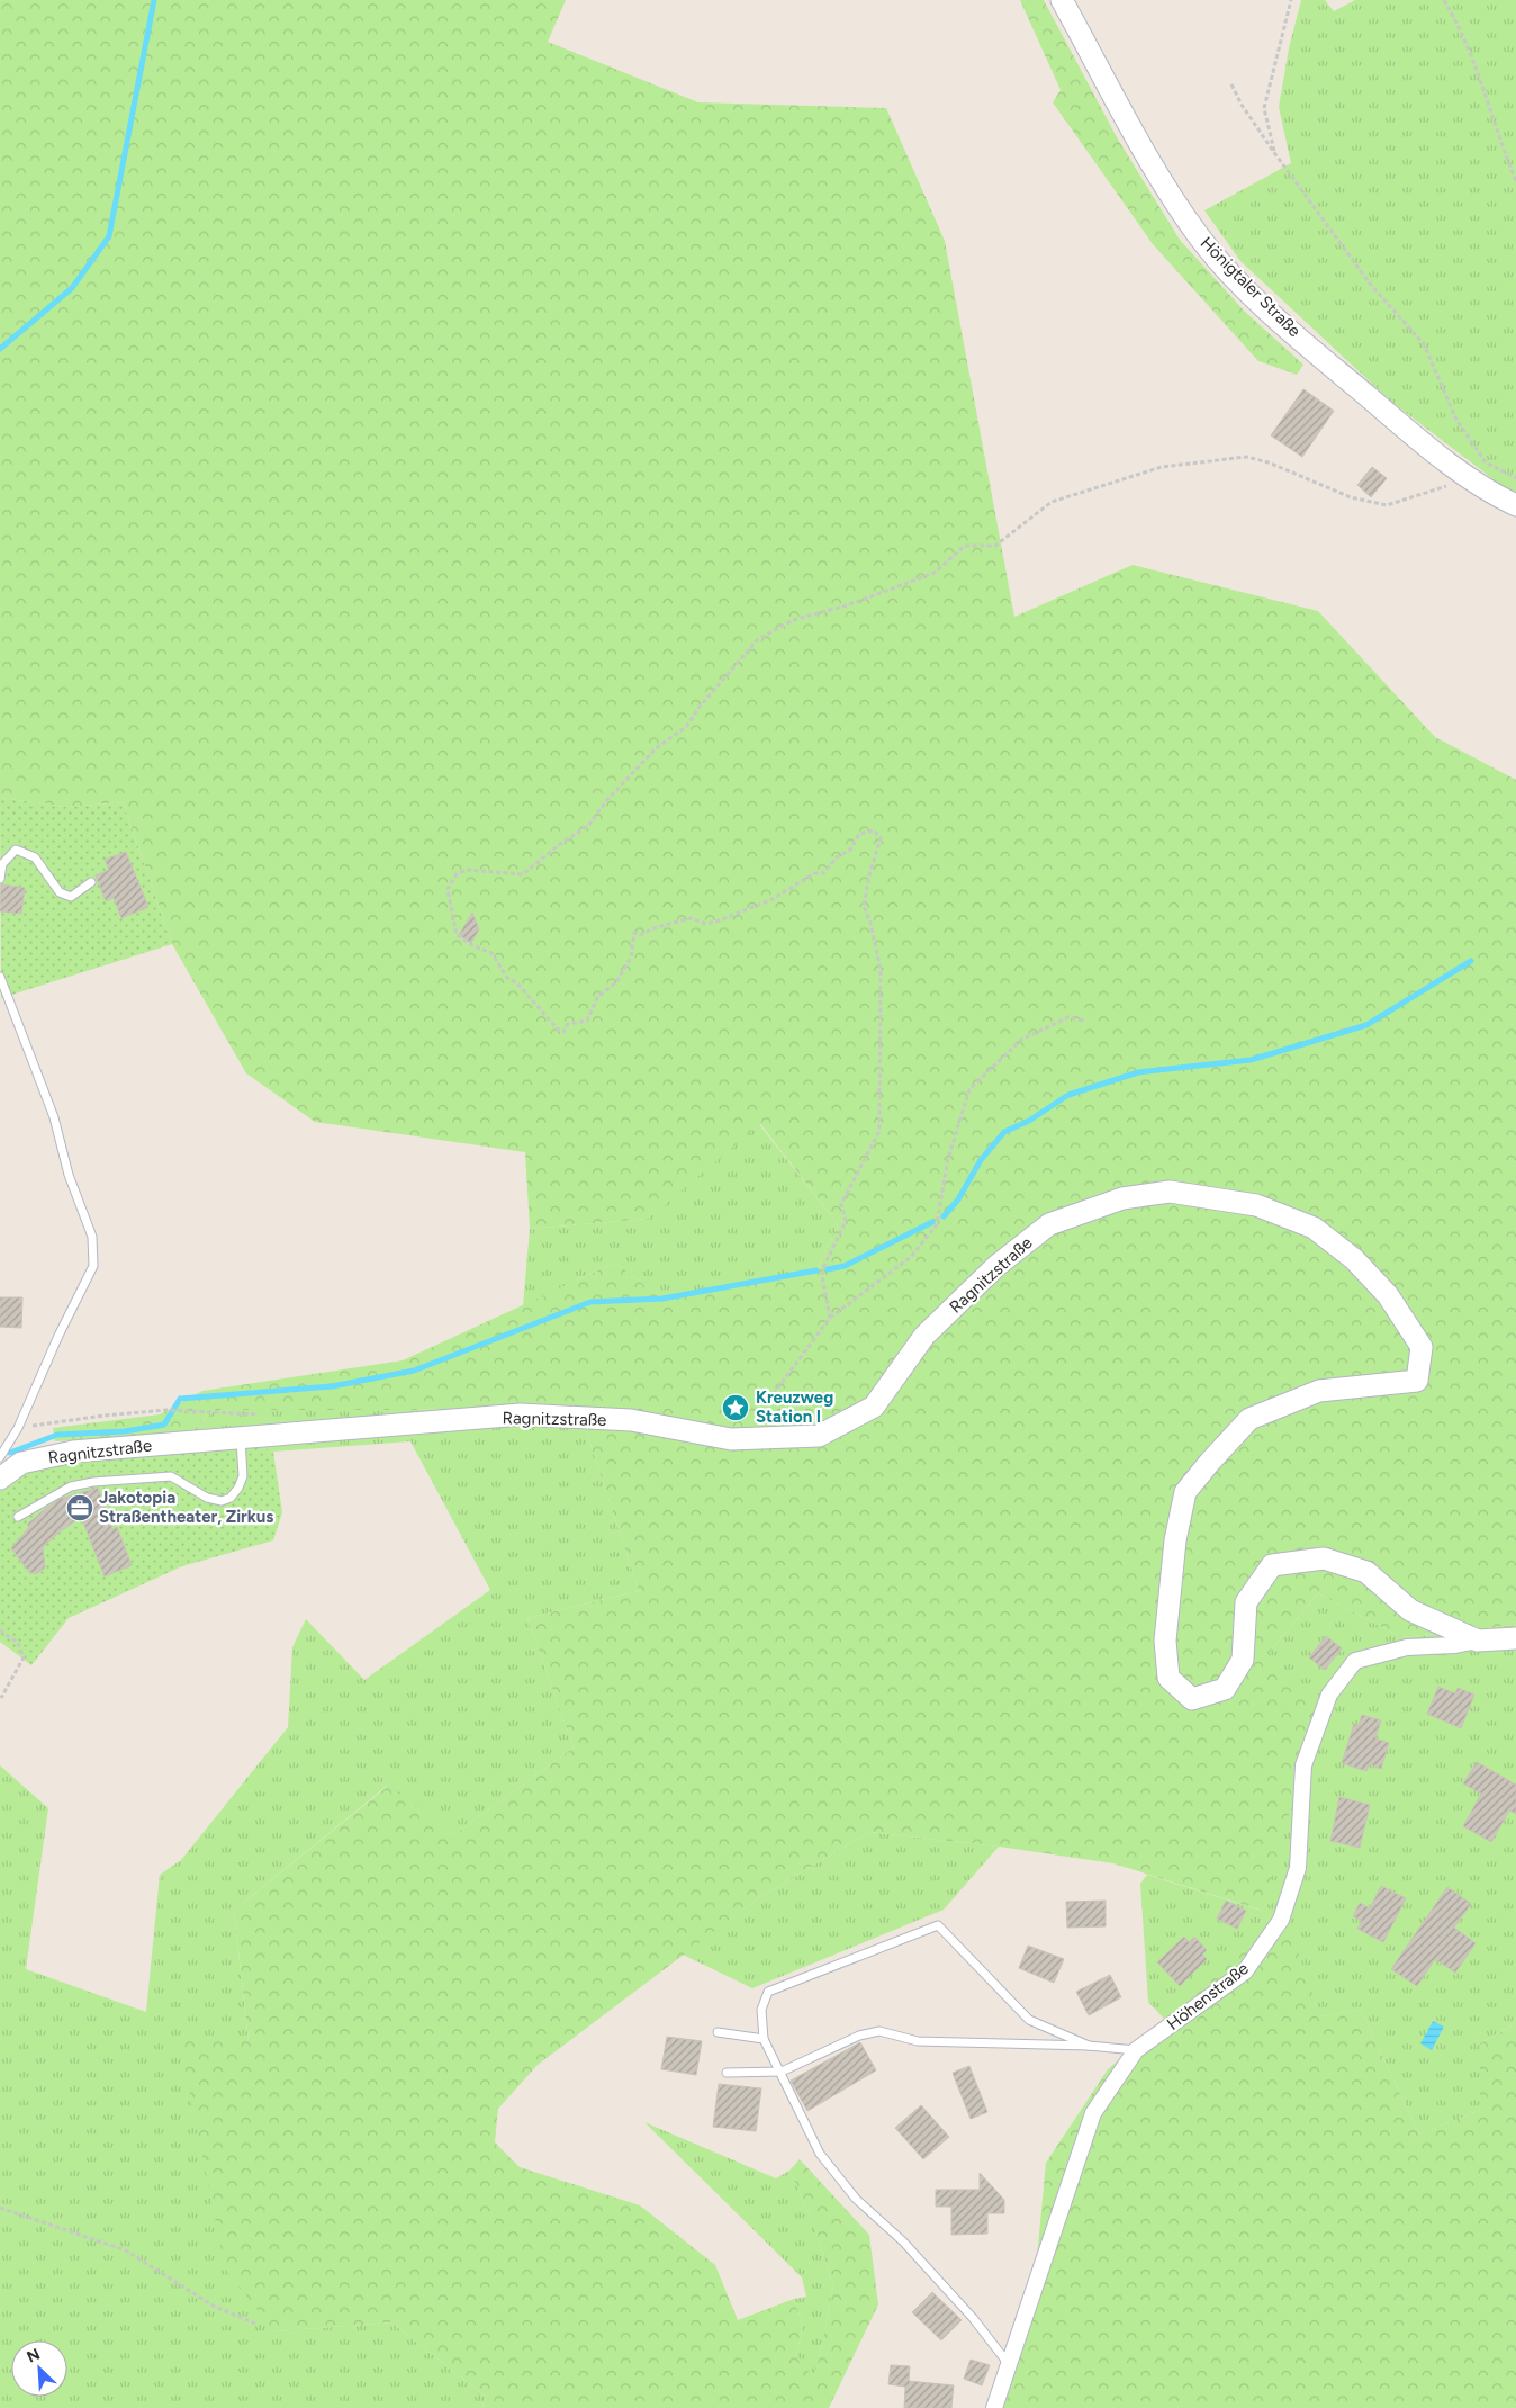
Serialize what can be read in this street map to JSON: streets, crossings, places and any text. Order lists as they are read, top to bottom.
{
  "streets": {
    "main road": ["Hönigtaler Straße", "Ragnitzstraße", "Höhenstraße"]
  },
  "crossings": [
    ["Ragnitzstraße", "Höhenstraße"]
  ],
  "places": {
    "place": ["Kreuzweg Station I"],
    "office": ["Jakotopia Straßentheater, Zirkus"]
  },
  "north": "top left"
}
